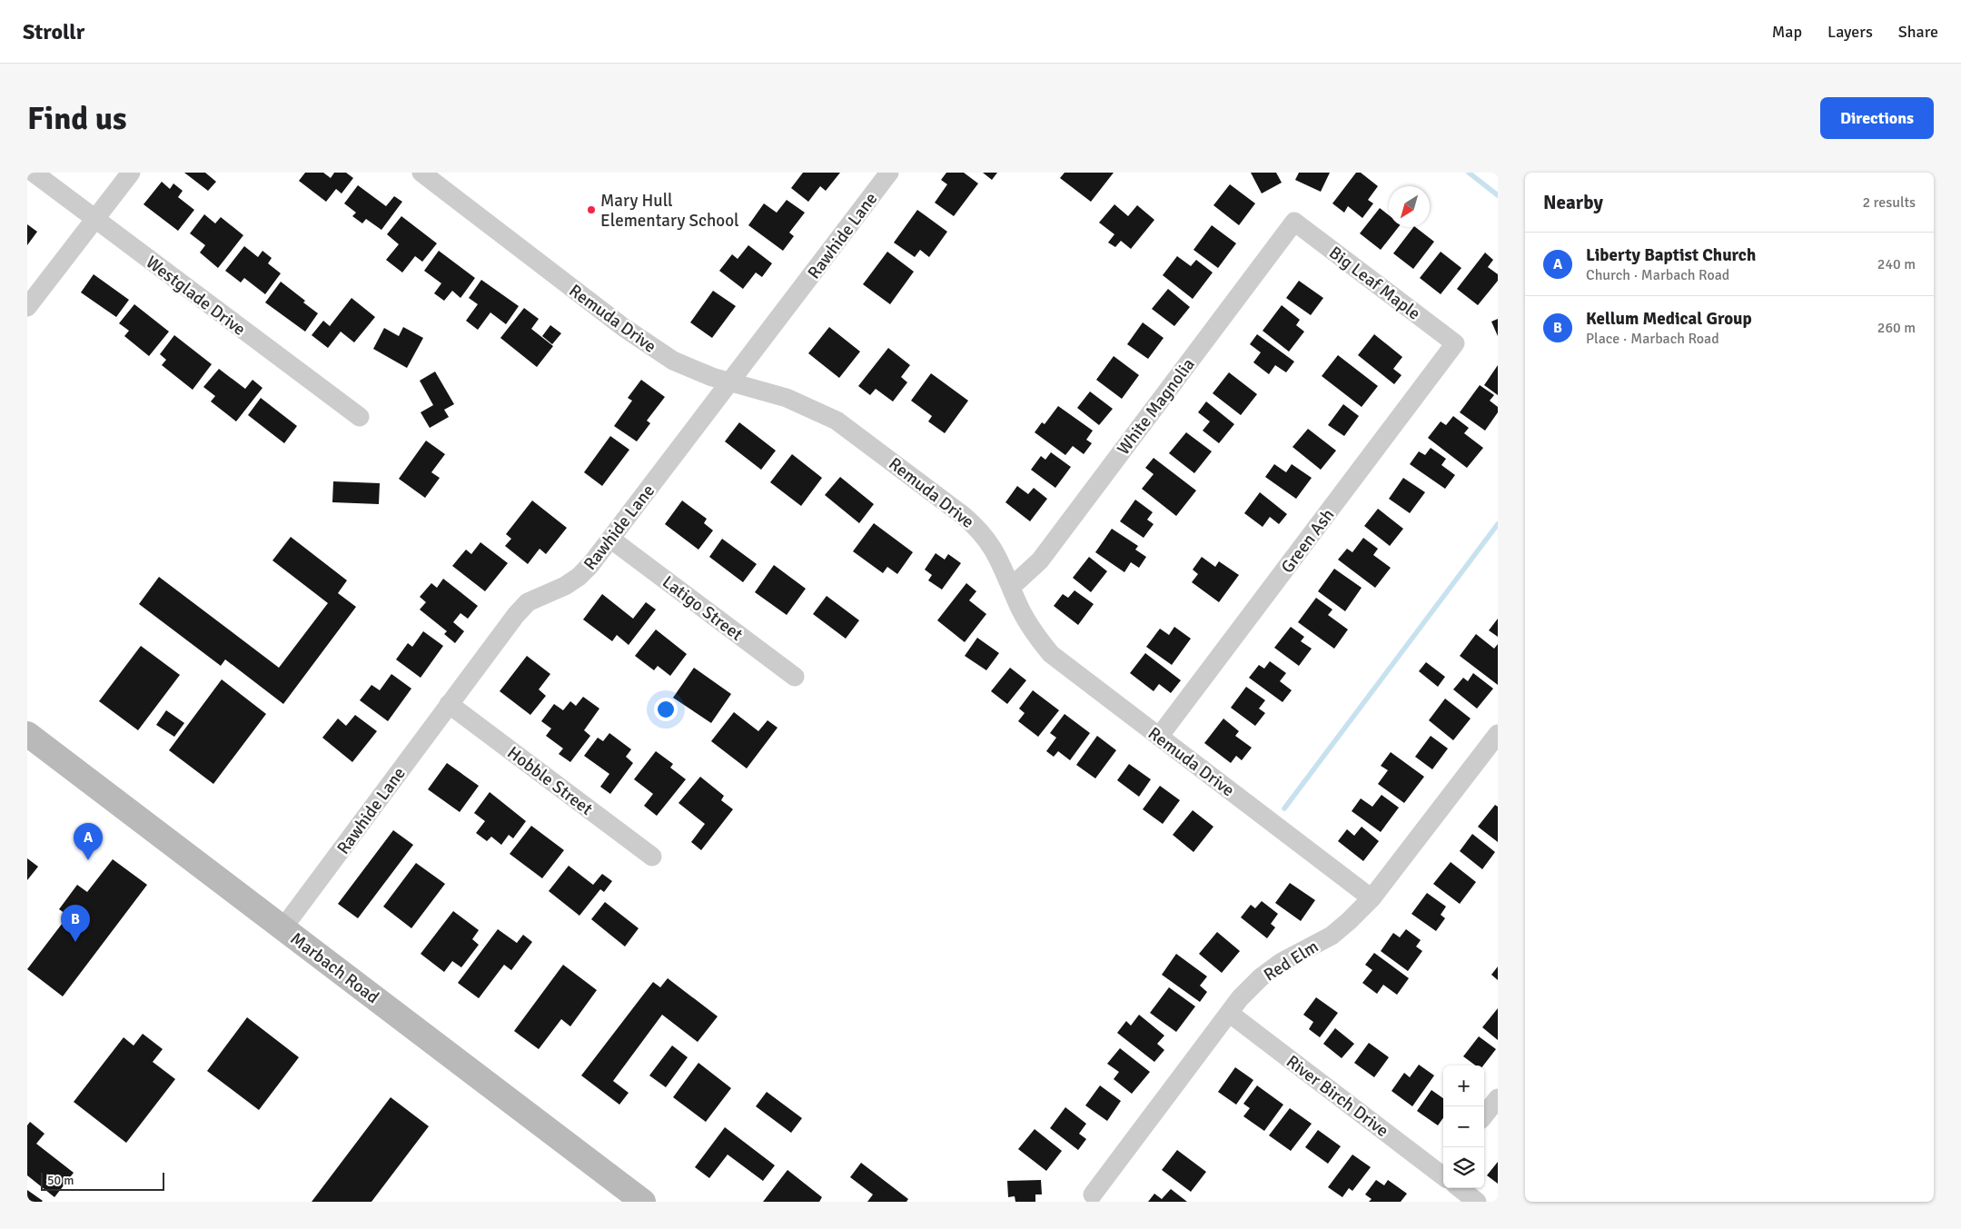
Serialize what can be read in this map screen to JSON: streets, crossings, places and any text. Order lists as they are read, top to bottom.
{
  "streets": {
    "main road": ["Marbach Road"],
    "street": [
      "Rawhide Lane",
      "Big Leaf Maple",
      "Westglade Drive",
      "Remuda Drive",
      "White Magnolia",
      "Green Ash",
      "Latigo Street",
      "Hobble Street",
      "Red Elm",
      "River Birch Drive"
    ]
  },
  "crossings": [
    ["Rawhide Lane", "Remuda Drive"],
    ["Rawhide Lane", "Latigo Street"],
    ["Rawhide Lane", "Hobble Street"],
    ["Rawhide Lane", "Marbach Road"],
    ["Big Leaf Maple", "White Magnolia"],
    ["Big Leaf Maple", "Green Ash"],
    ["Remuda Drive", "White Magnolia"],
    ["Remuda Drive", "Green Ash"],
    ["Remuda Drive", "Red Elm"],
    ["Red Elm", "River Birch Drive"]
  ],
  "places": ["Mary Hull Elementary School"],
  "scale_bar": "50 m",
  "north": "bottom left",
  "page": {
    "header": "Strollr",
    "nav": ["Map", "Layers", "Share"],
    "buttons": "Directions",
    "title": "Find us",
    "heading": ["Nearby", "2 results"],
    "list": [
      {
        "mark": "A",
        "name": "Liberty Baptist Church",
        "note": "Church · Marbach Road",
        "value": "240 m"
      },
      {
        "mark": "B",
        "name": "Kellum Medical Group",
        "note": "Place · Marbach Road",
        "value": "260 m"
      }
    ],
    "pins": ["A", "B"],
    "map_buttons": ["+", "−"],
    "scale": "50 m"
  }
}
